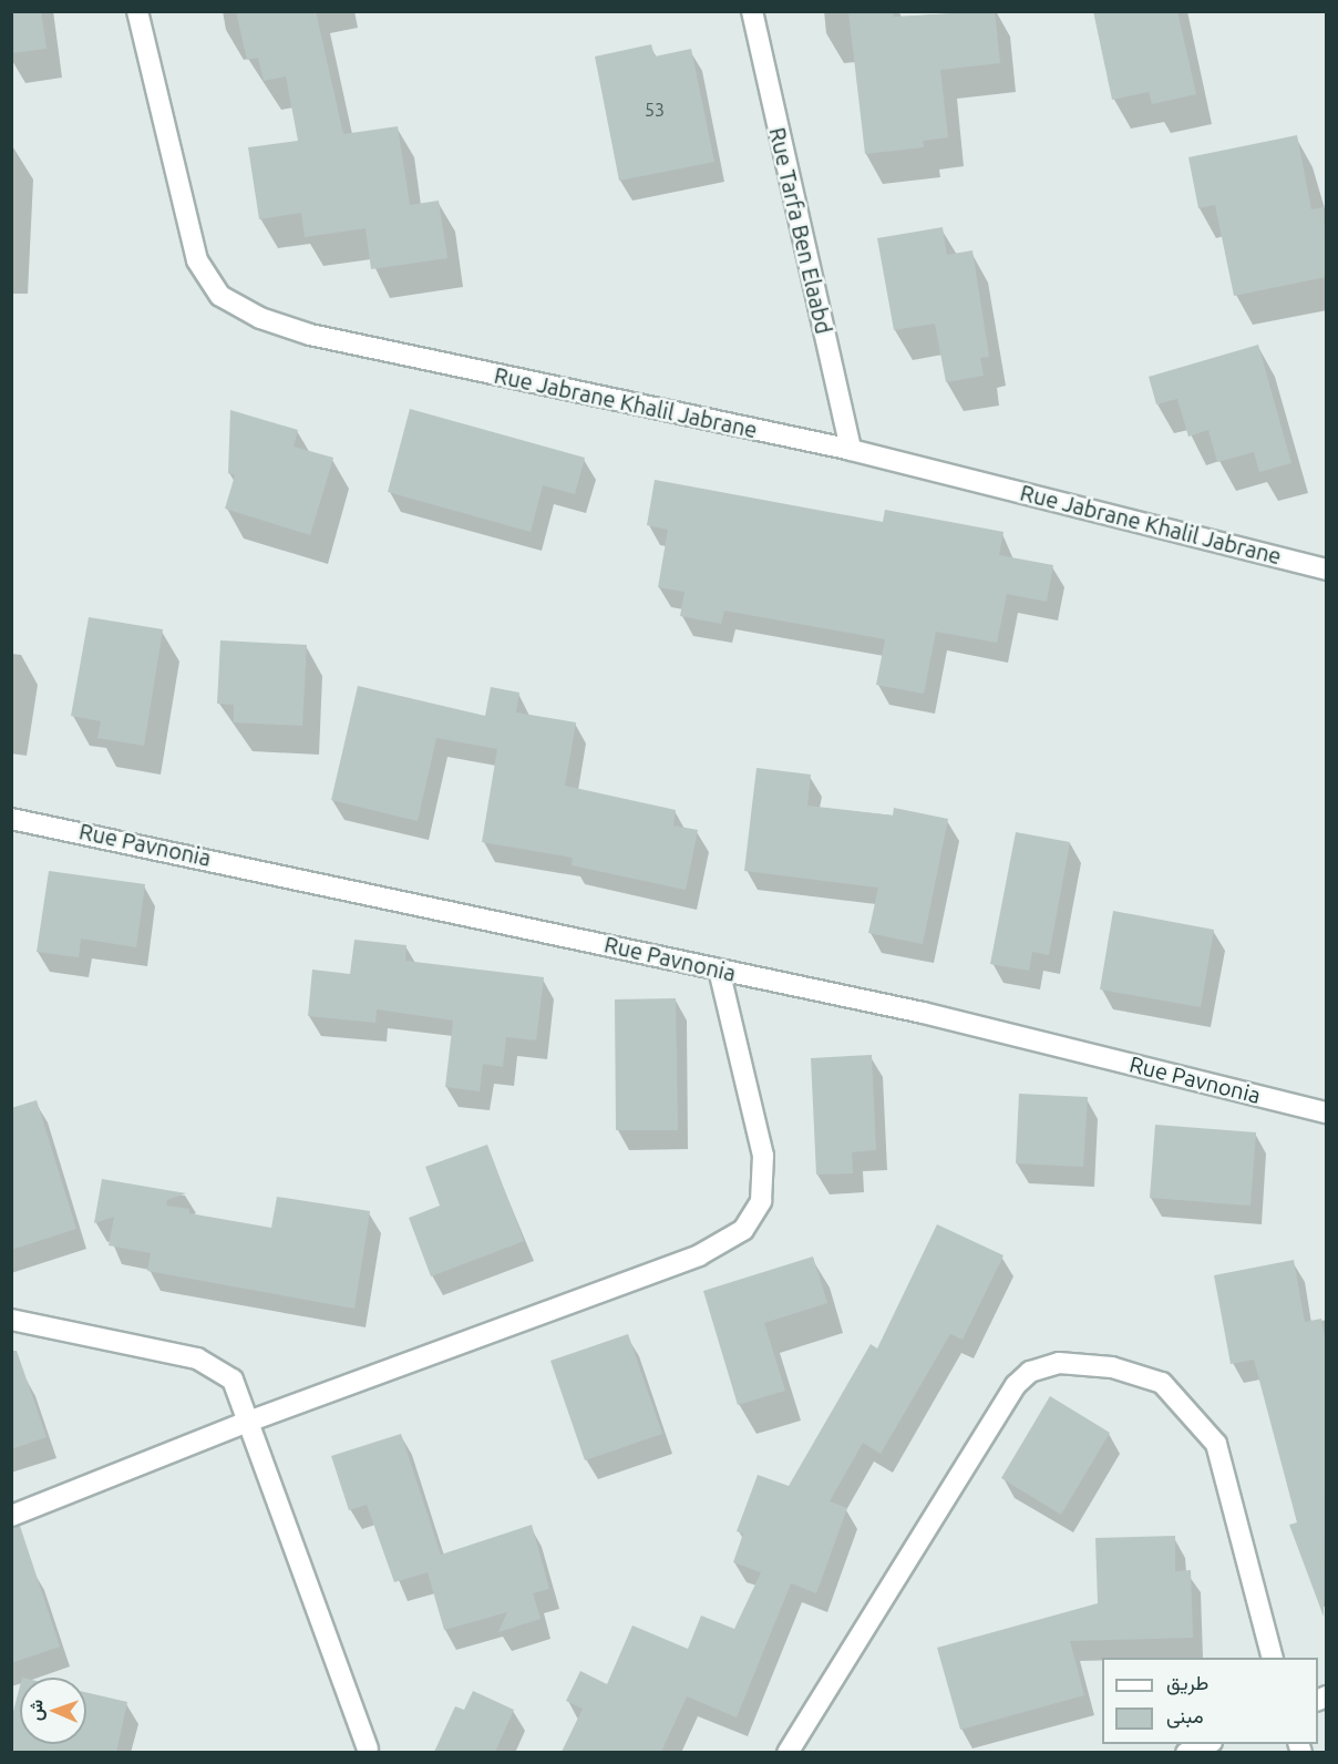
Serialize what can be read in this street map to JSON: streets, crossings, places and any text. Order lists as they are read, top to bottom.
{
  "streets": {
    "street": ["Rue Tarfa Ben Elaabd", "Rue Jabrane Khalil Jabrane", "Rue Pavnonia"]
  },
  "crossings": [
    ["Rue Tarfa Ben Elaabd", "Rue Jabrane Khalil Jabrane"]
  ],
  "house_numbers": ["53"],
  "legend": ["طريق", "مبنى"],
  "north": "left"
}
